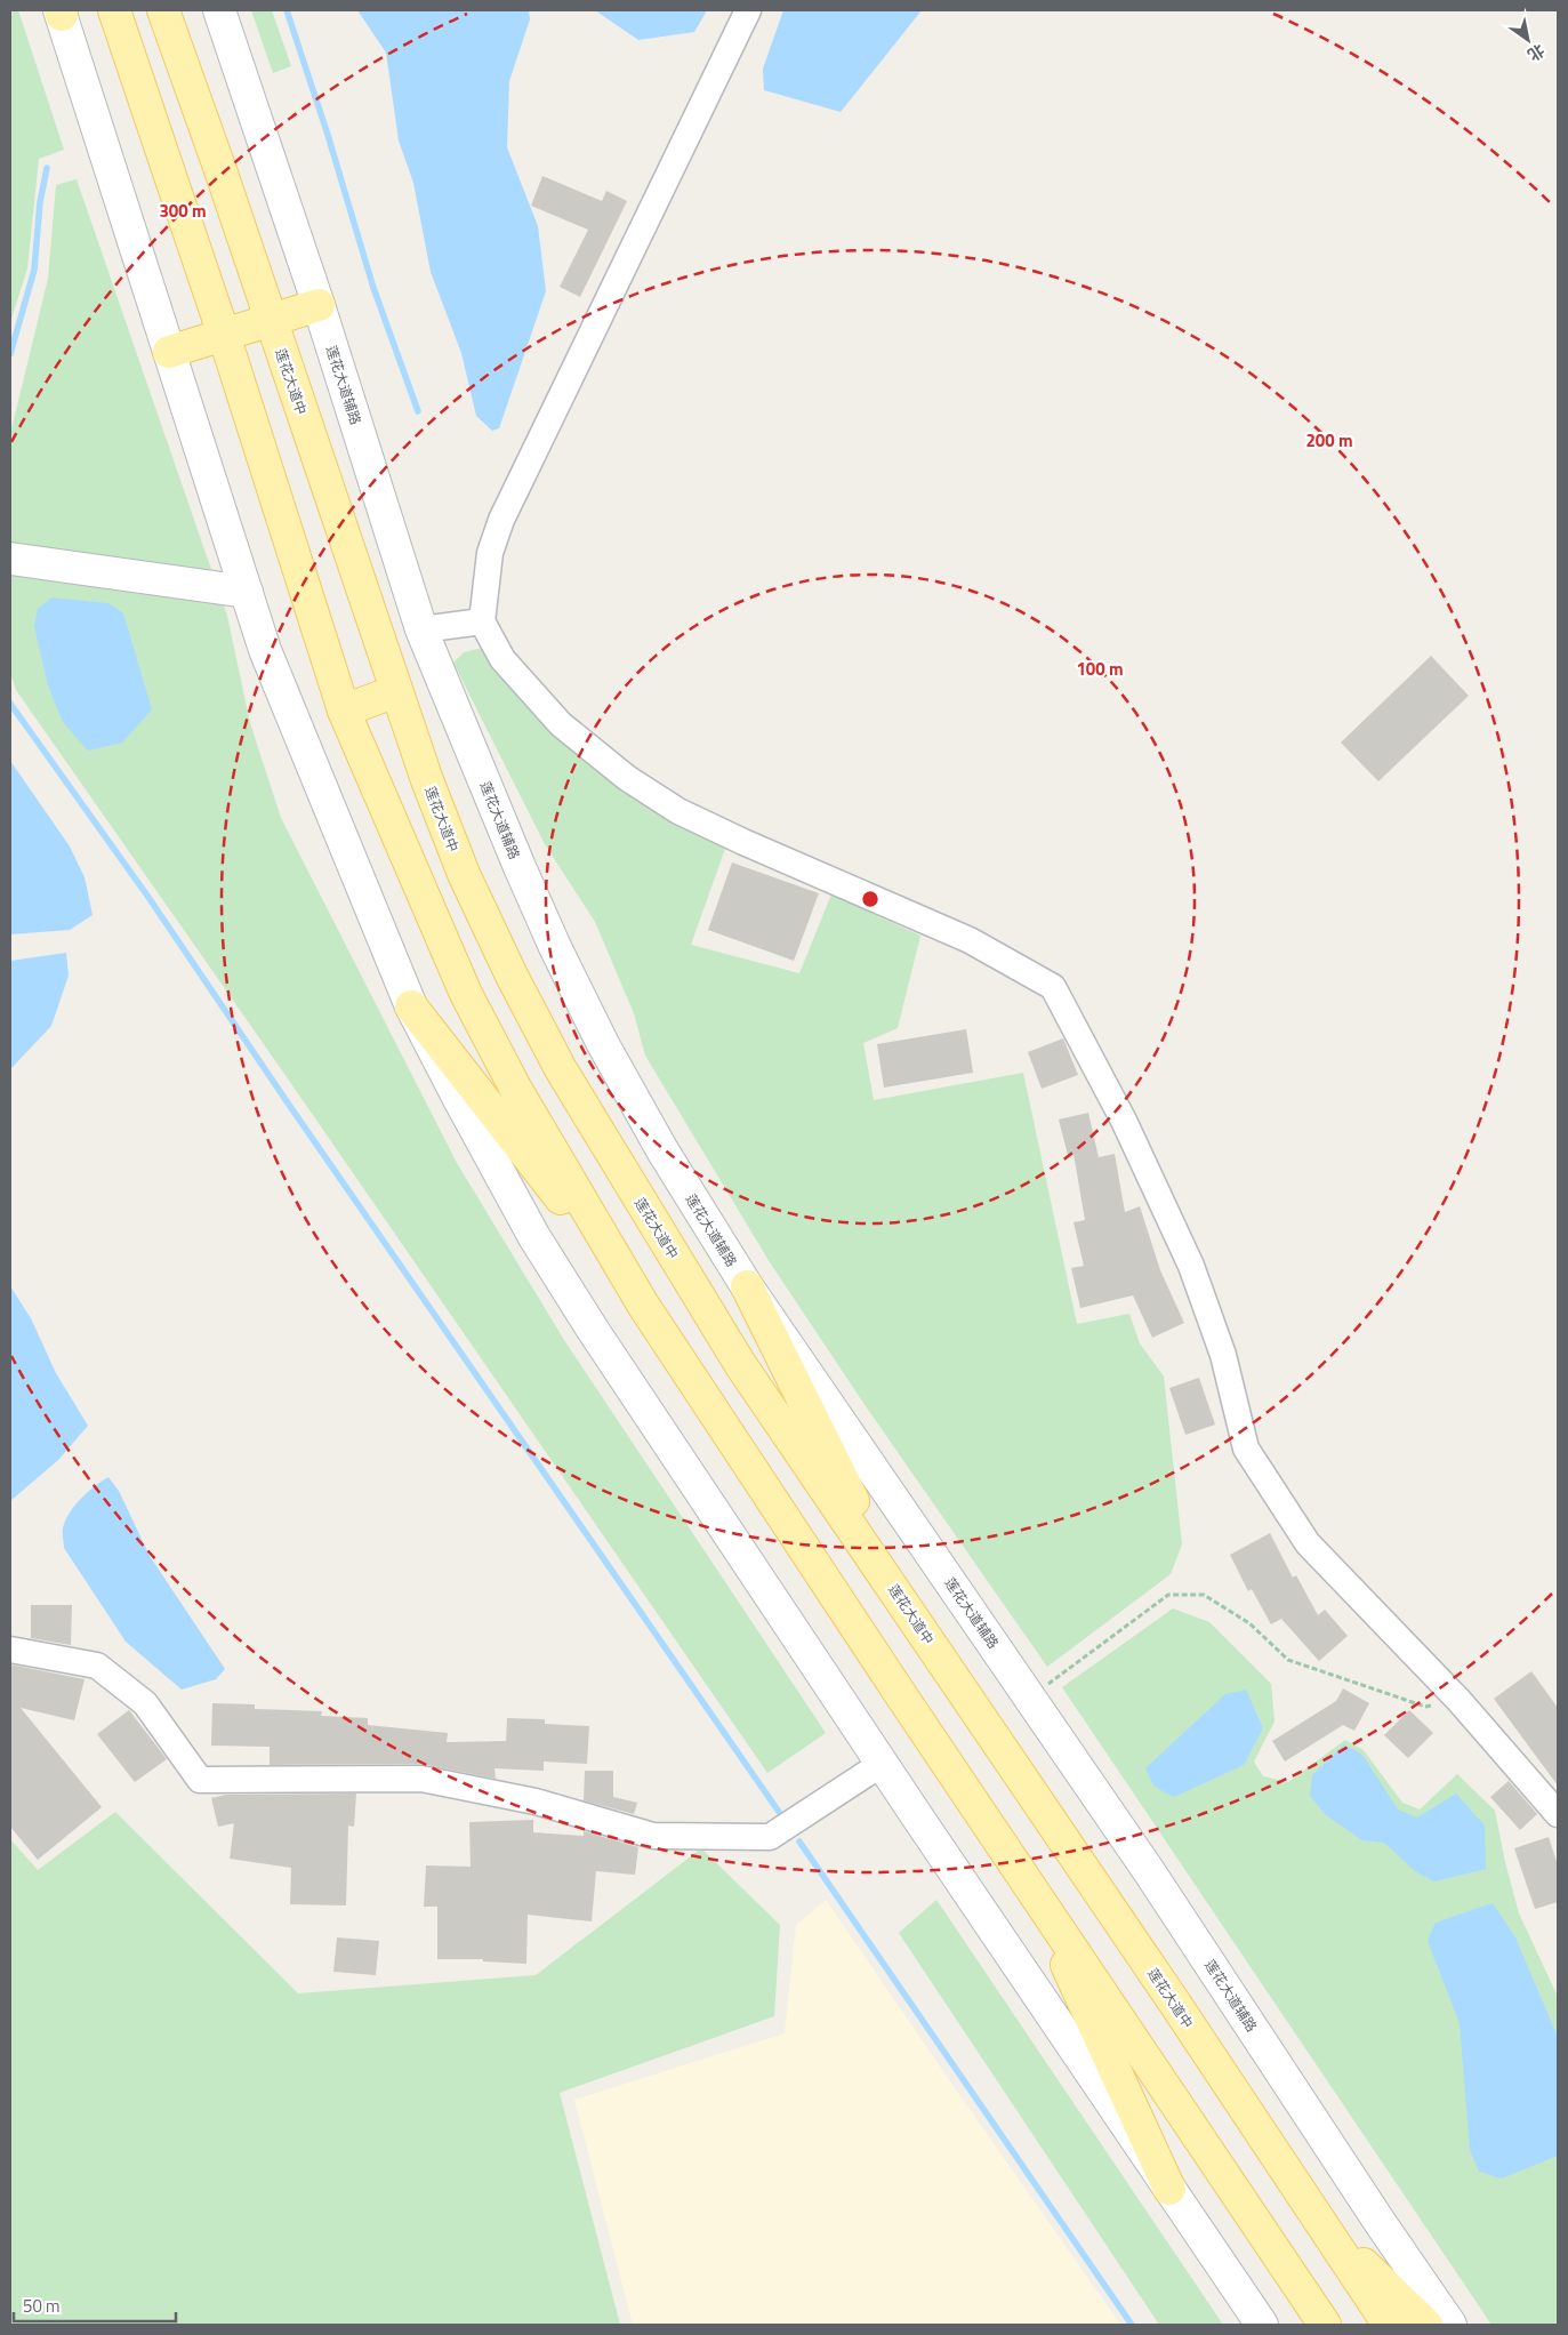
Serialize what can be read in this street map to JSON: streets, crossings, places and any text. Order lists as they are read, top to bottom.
{
  "streets": {
    "main road": ["莲花大道中"],
    "street": ["莲花大道辅路"]
  },
  "scale_bar": "50 m",
  "north": "bottom right",
  "rings": ["300 m", "200 m", "100 m"]
}
